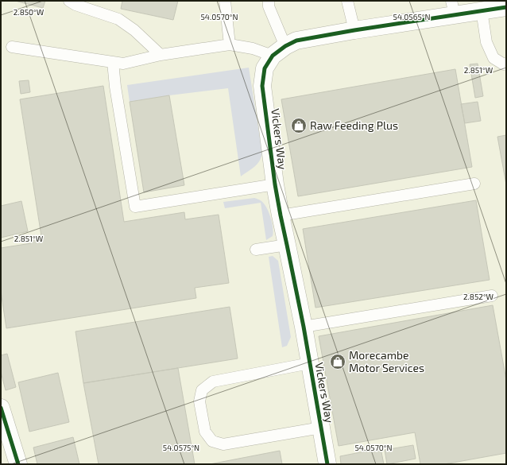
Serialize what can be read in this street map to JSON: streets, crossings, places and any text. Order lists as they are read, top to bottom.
{
  "streets": {
    "street": ["Vickers Way"]
  },
  "places": {
    "shop": ["Raw Feeding Plus", "Morecambe Motor Services"]
  },
  "coordinates": [
    "2.850°W",
    "54.0570°N",
    "54.0565°N",
    "2.851°W",
    "2.852°W",
    "54.0575°N"
  ]
}
